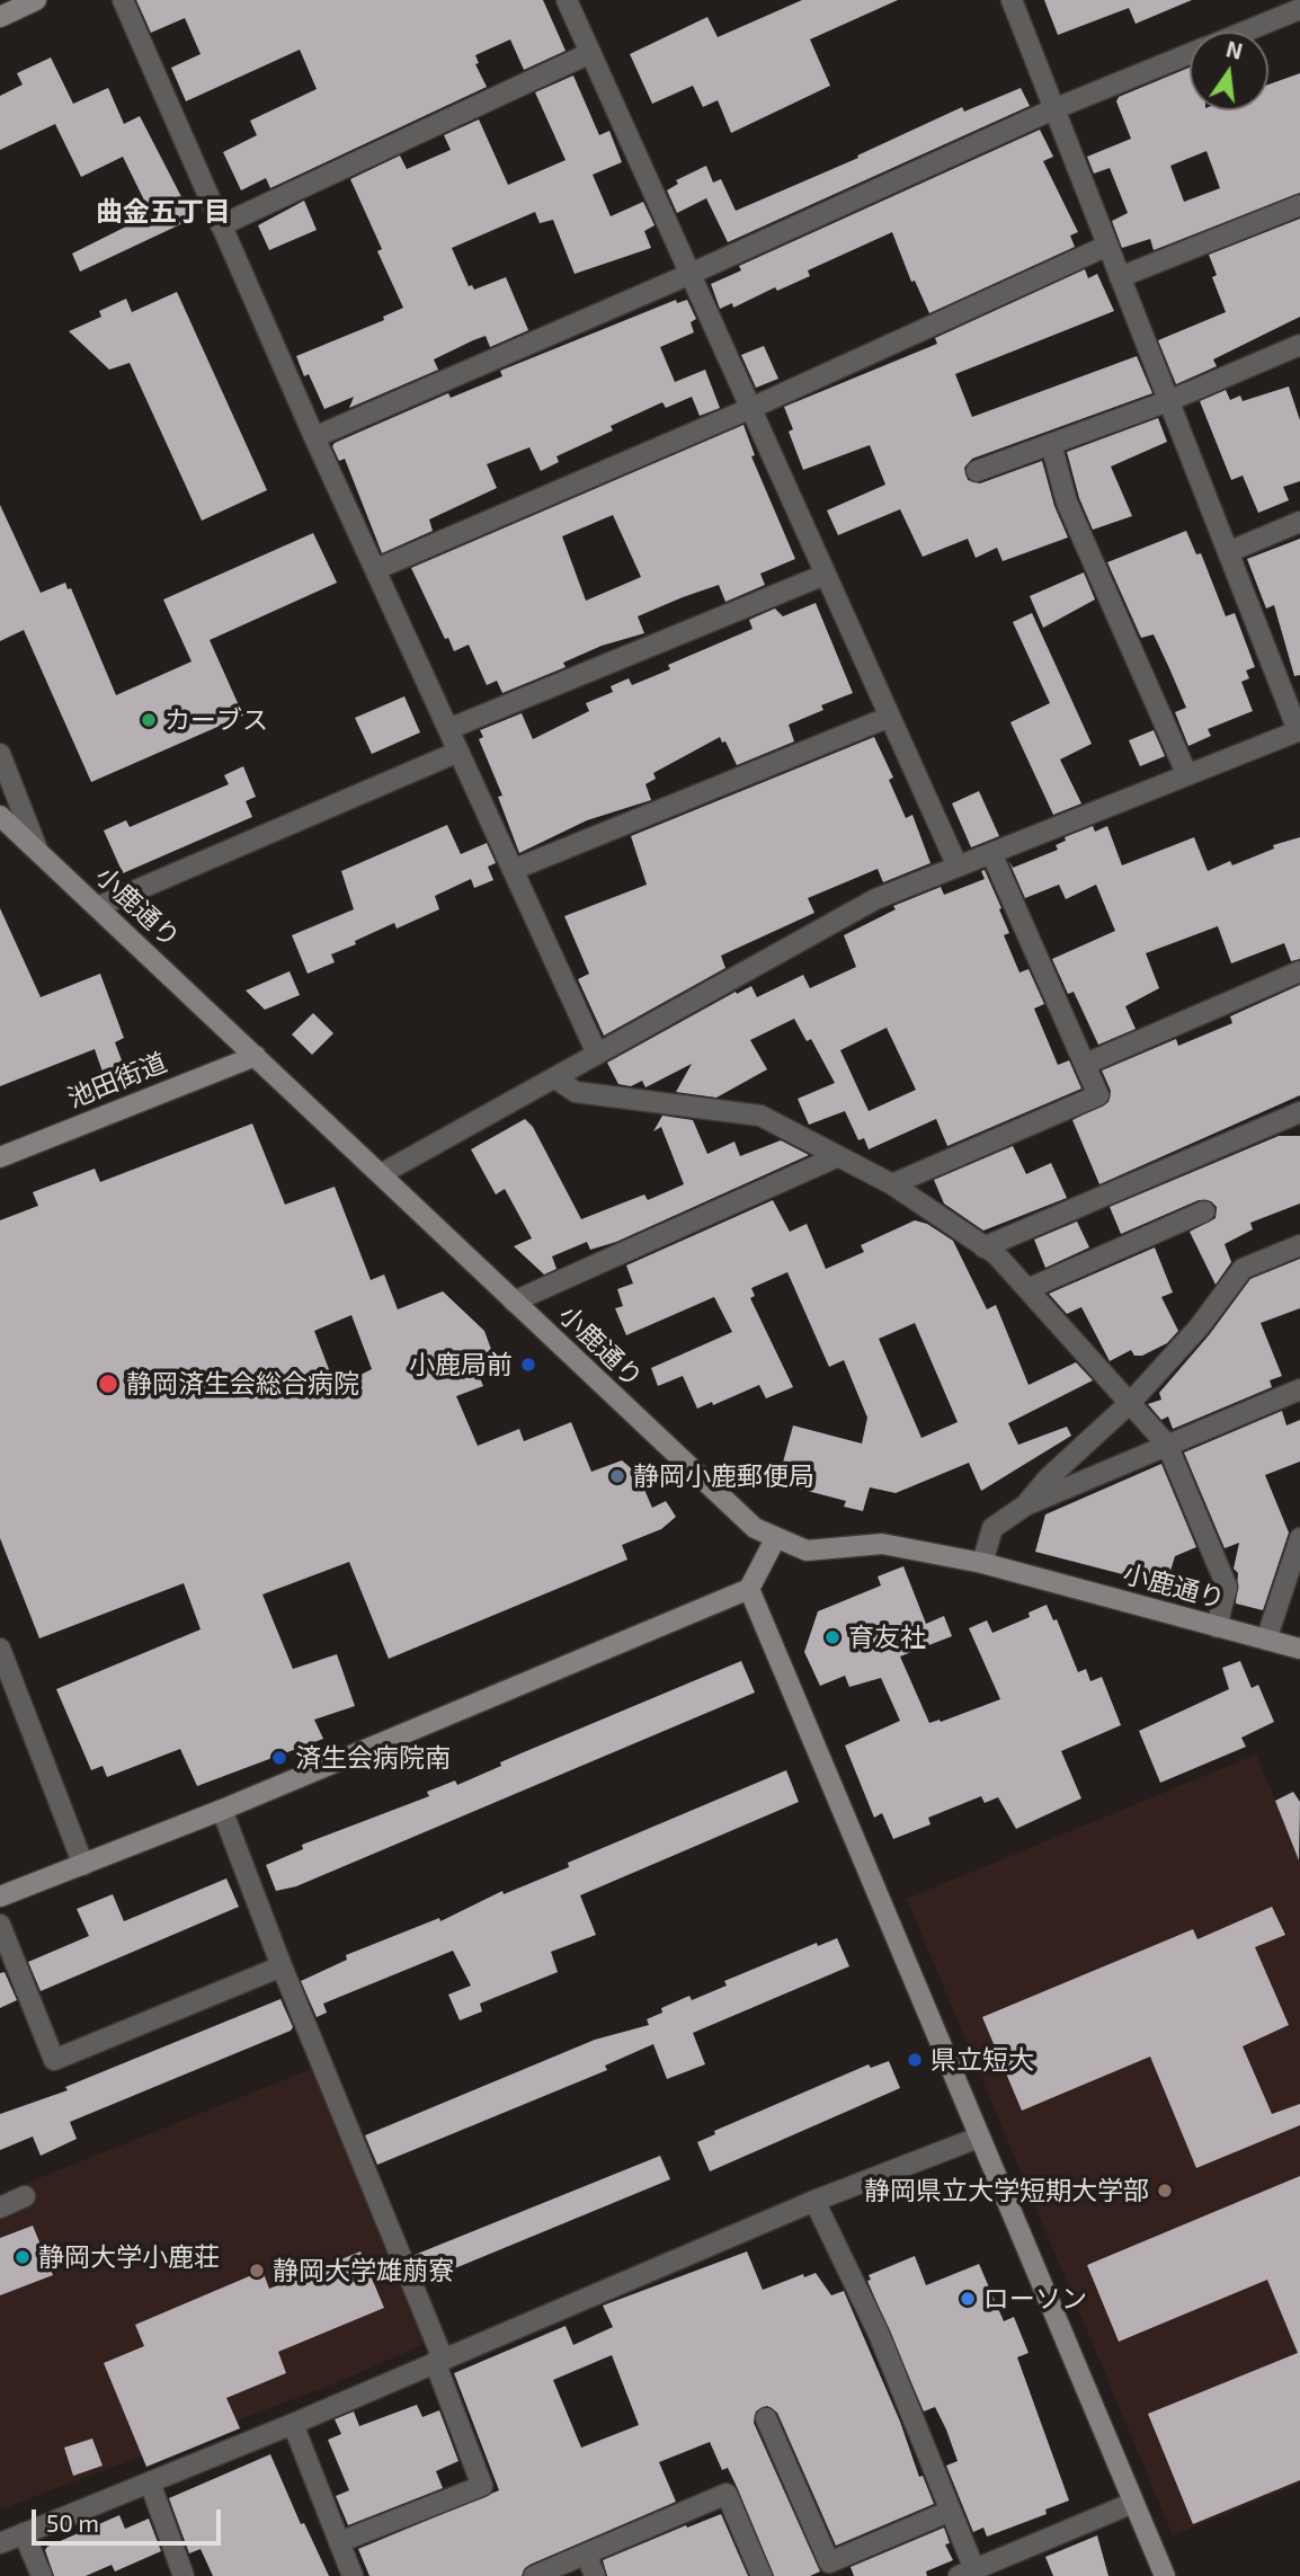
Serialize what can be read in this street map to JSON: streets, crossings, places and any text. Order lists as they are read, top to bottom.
{
  "streets": {
    "street": ["小鹿通り", "池田街道"]
  },
  "crossings": [
    ["小鹿通り", "池田街道"]
  ],
  "districts": ["曲金五丁目"],
  "places": [
    "カーブス",
    "小鹿局前",
    "静岡済生会総合病院",
    "静岡小鹿郵便局",
    "育友社",
    "済生会病院南",
    "県立短大",
    "静岡県立大学短期大学部",
    "静岡大学小鹿荘",
    "静岡大学雄萠寮",
    "ローソン"
  ],
  "scale_bar": "50 m",
  "north": "top"
}
